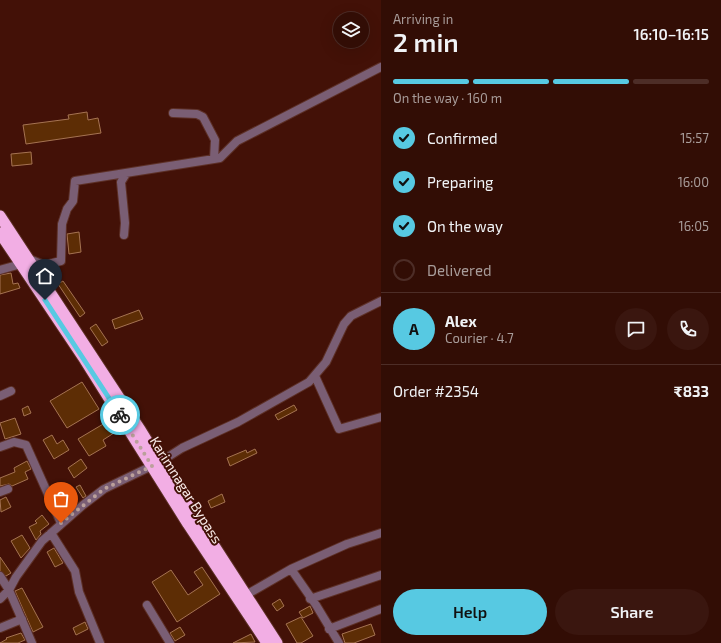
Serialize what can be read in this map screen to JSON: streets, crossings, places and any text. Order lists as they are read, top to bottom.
{
  "streets": {
    "highway": ["Karimnagar Bypass"]
  },
  "page": {
    "heading": ["2 min", "Arriving in", "16:10–16:15"],
    "panel": [
      "Alex",
      "Courier · 4.7",
      "Order #2354",
      "₹833"
    ],
    "bar": "On the way · 160 m",
    "list": [
      ["Confirmed", "15:57"],
      ["Preparing", "16:00"],
      ["On the way", "16:05"],
      "Delivered"
    ],
    "round": "A",
    "buttons": ["Help", "Share"]
  }
}
